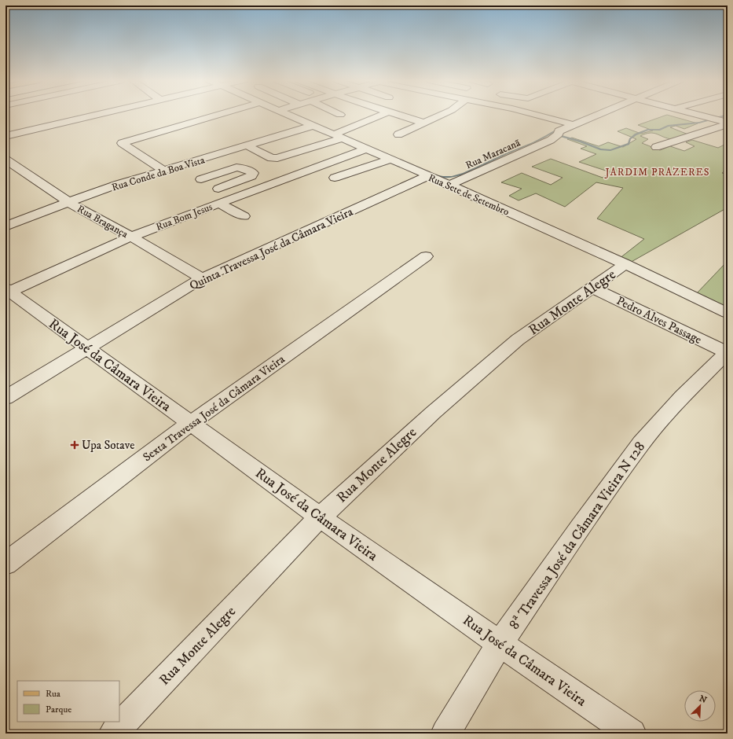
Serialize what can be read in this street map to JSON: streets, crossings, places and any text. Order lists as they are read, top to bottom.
{
  "streets": {
    "street": [
      "Rua Maracanã",
      "Rua Conde da Boa Vista",
      "Rua Sete de Setembro",
      "Rua Bom Jesus",
      "Rua Bragança",
      "Quinta Travessa José da Câmara Vieira",
      "Rua Monte Alegre",
      "Pedro Alves Passage",
      "Rua José da Câmara Vieira",
      "Sexta Travessa José da Câmara Vieira",
      "8ª Travessa José da Câmara Vieira N 128"
    ]
  },
  "crossings": [
    ["Rua Maracanã", "Rua Sete de Setembro"],
    ["Rua Conde da Boa Vista", "Rua Sete de Setembro"],
    ["Rua Conde da Boa Vista", "Rua Bragança"],
    ["Rua Sete de Setembro", "Rua Bom Jesus"],
    ["Rua Sete de Setembro", "Quinta Travessa José da Câmara Vieira"],
    ["Rua Sete de Setembro", "Rua Monte Alegre"],
    ["Rua Bom Jesus", "Rua Bragança"],
    ["Rua Bom Jesus", "Rua José da Câmara Vieira"],
    ["Rua Bragança", "Quinta Travessa José da Câmara Vieira"],
    ["Quinta Travessa José da Câmara Vieira", "Rua José da Câmara Vieira"],
    ["Rua Monte Alegre", "Pedro Alves Passage"],
    ["Rua Monte Alegre", "Rua José da Câmara Vieira"],
    ["Pedro Alves Passage", "8ª Travessa José da Câmara Vieira N 128"],
    ["Rua José da Câmara Vieira", "Sexta Travessa José da Câmara Vieira"],
    ["Rua José da Câmara Vieira", "8ª Travessa José da Câmara Vieira N 128"]
  ],
  "districts": ["JARDIM PRAZERES"],
  "places": {
    "health": ["Upa Sotave"]
  },
  "legend": ["Rua", "Parque"],
  "north": "top right"
}
